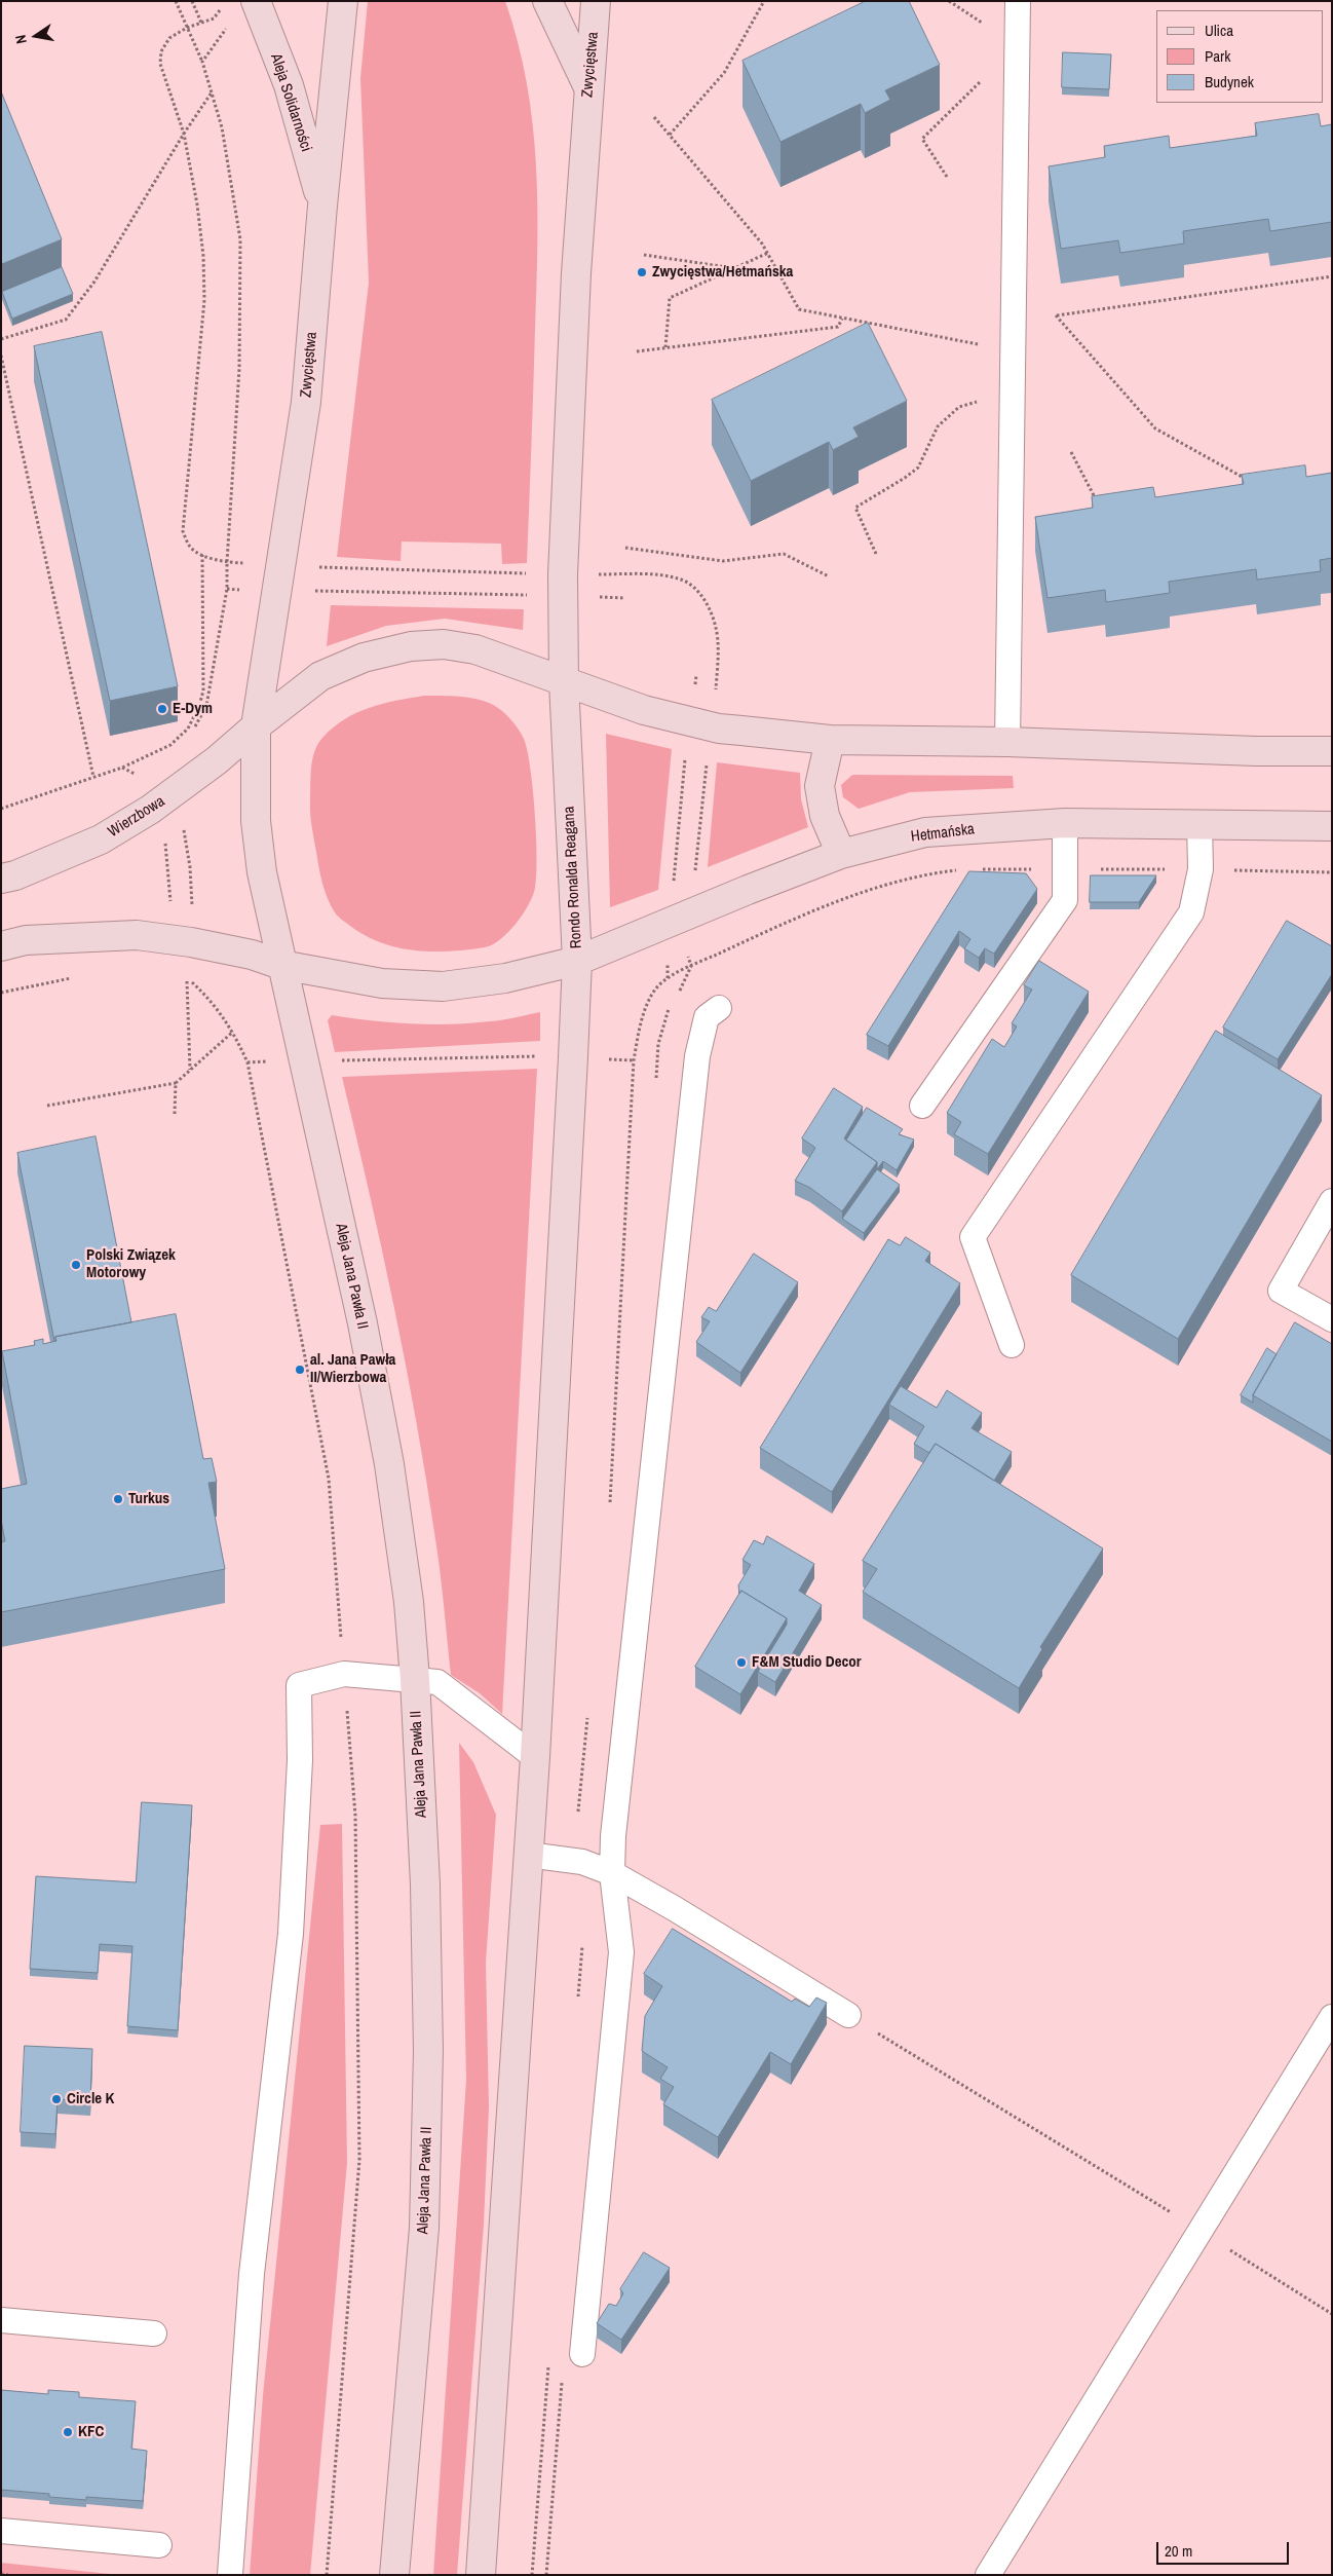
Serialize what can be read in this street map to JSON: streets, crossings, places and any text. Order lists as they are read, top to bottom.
{
  "streets": {
    "main road": [
      "Zwycięstwa",
      "Aleja Solidarności",
      "Wierzbowa",
      "Hetmańska",
      "Rondo Ronalda Reagana",
      "Aleja Jana Pawła II"
    ]
  },
  "crossings": [
    ["Zwycięstwa", "Aleja Solidarności"],
    ["Zwycięstwa", "Wierzbowa"],
    ["Zwycięstwa", "Rondo Ronalda Reagana"],
    ["Hetmańska", "Rondo Ronalda Reagana"],
    ["Rondo Ronalda Reagana", "Aleja Jana Pawła II"]
  ],
  "places": [
    "Zwycięstwa/Hetmańska",
    "E-Dym",
    "Polski Związek Motorowy",
    "al. Jana Pawła II/Wierzbowa",
    "Turkus",
    "F&M Studio Decor",
    "Circle K",
    "KFC"
  ],
  "legend": ["Ulica", "Park", "Budynek"],
  "scale_bar": "20 m",
  "north": "left"
}
